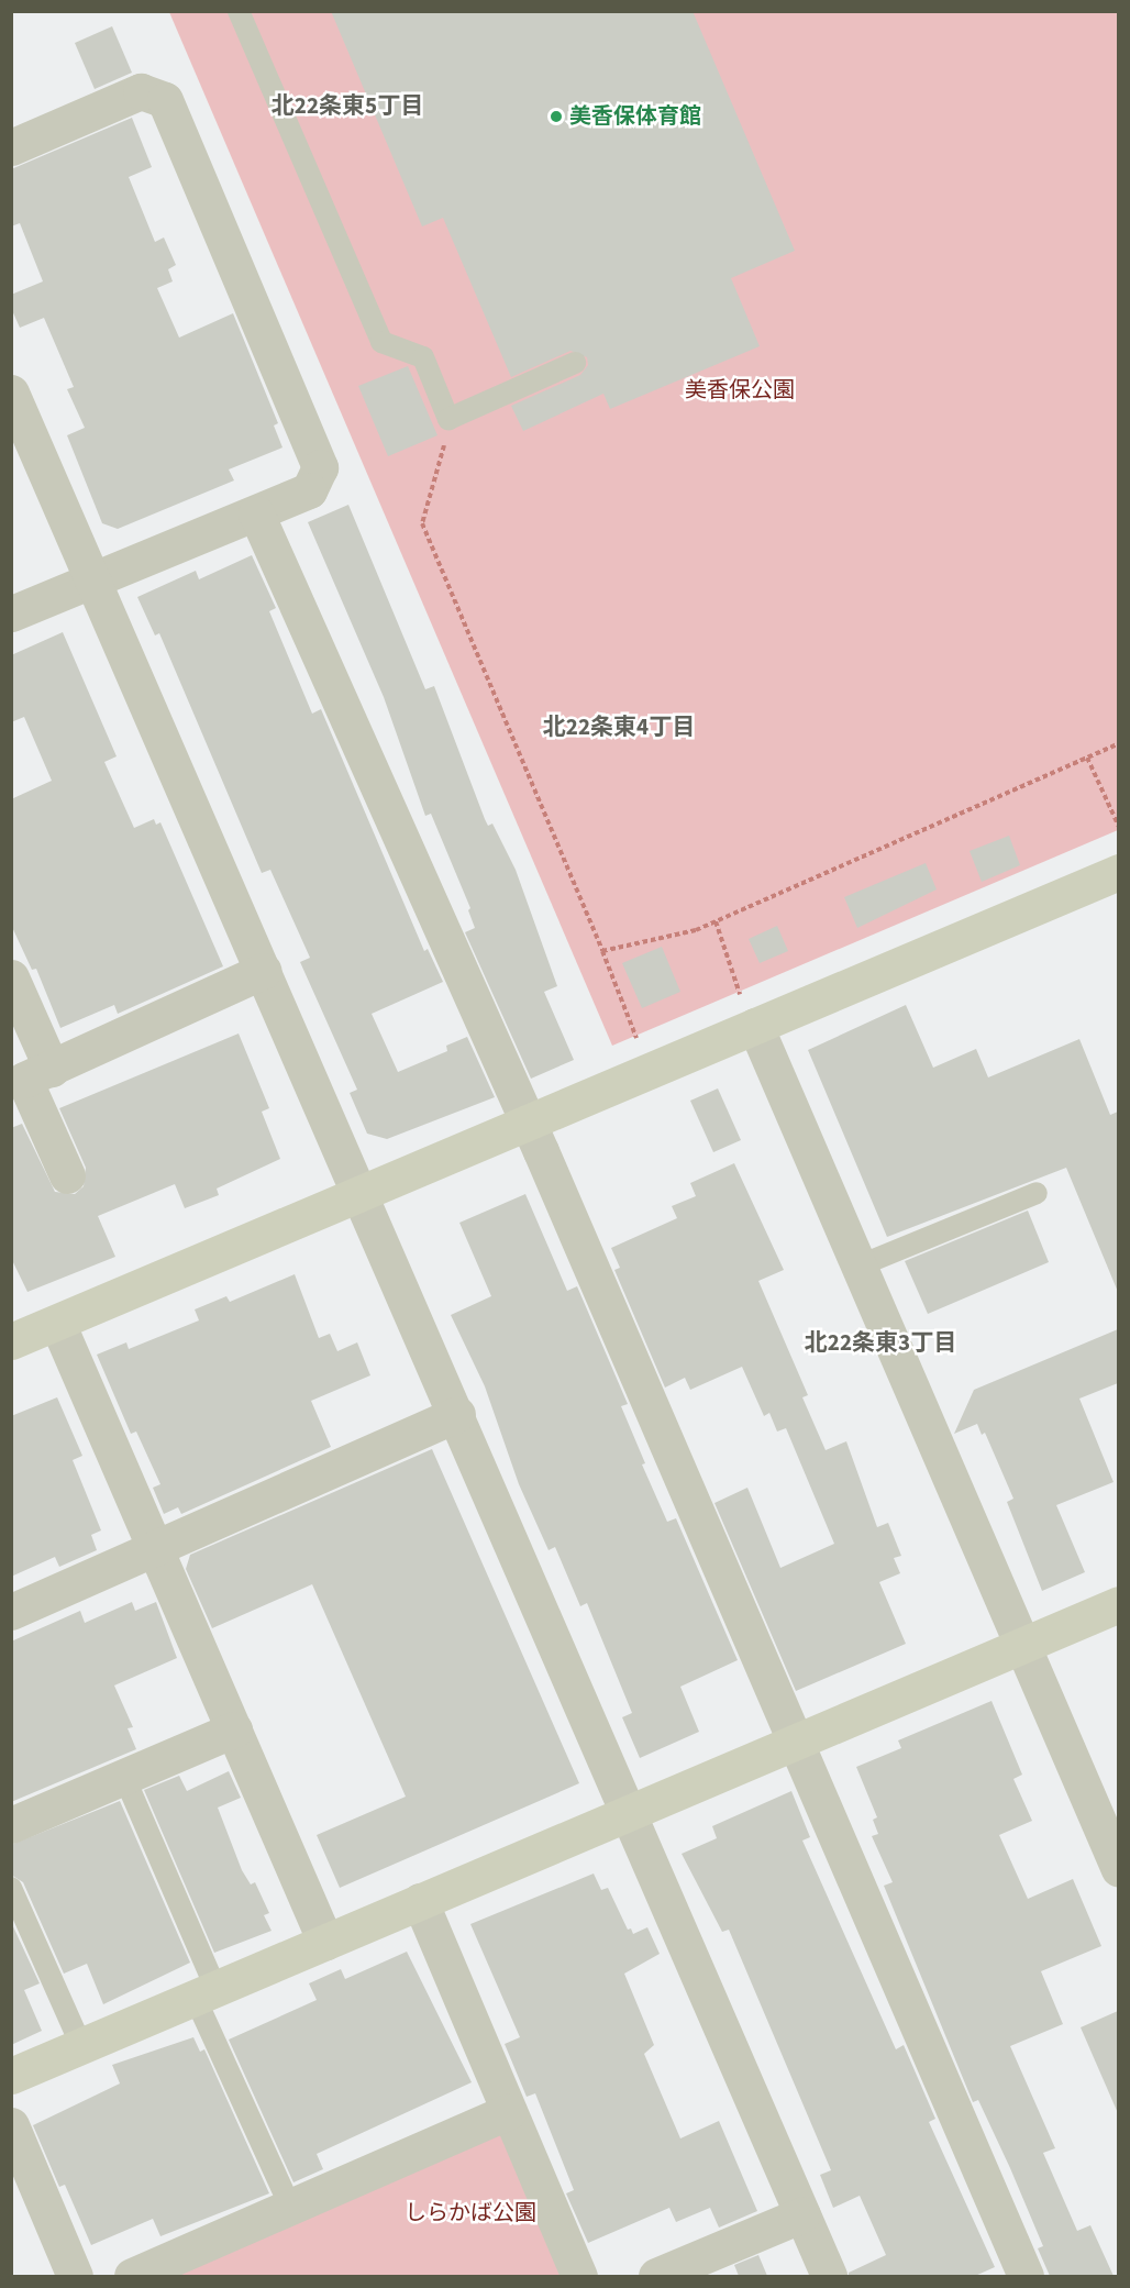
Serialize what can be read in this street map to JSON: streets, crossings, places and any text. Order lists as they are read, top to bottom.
{
  "districts": ["北22条東5丁目", "北22条東4丁目", "北22条東3丁目"],
  "parks": ["美香保公園", "しらかば公園"],
  "places": ["美香保体育館"]
}
